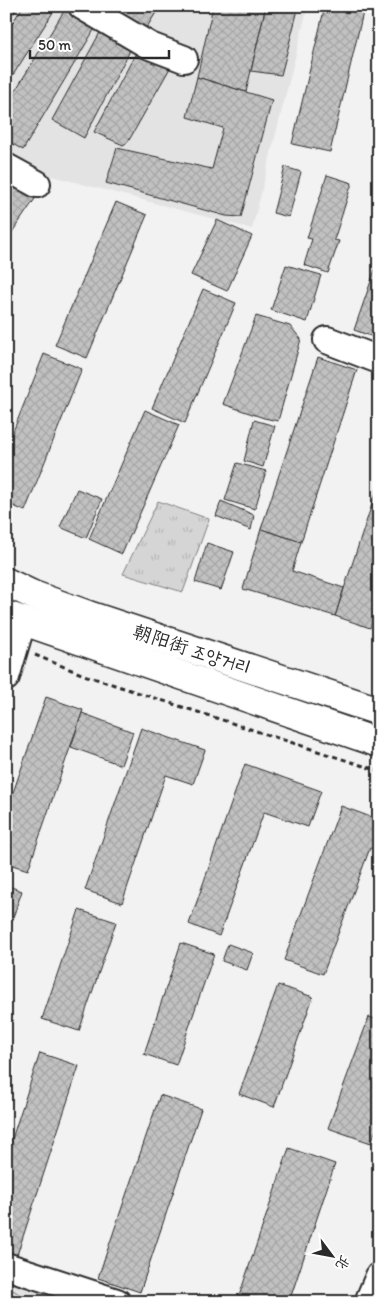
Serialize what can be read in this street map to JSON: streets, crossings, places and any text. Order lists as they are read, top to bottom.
{
  "streets": {
    "main road": ["朝阳街 조양거리"]
  },
  "scale_bar": "50 m",
  "north": "bottom right"
}
